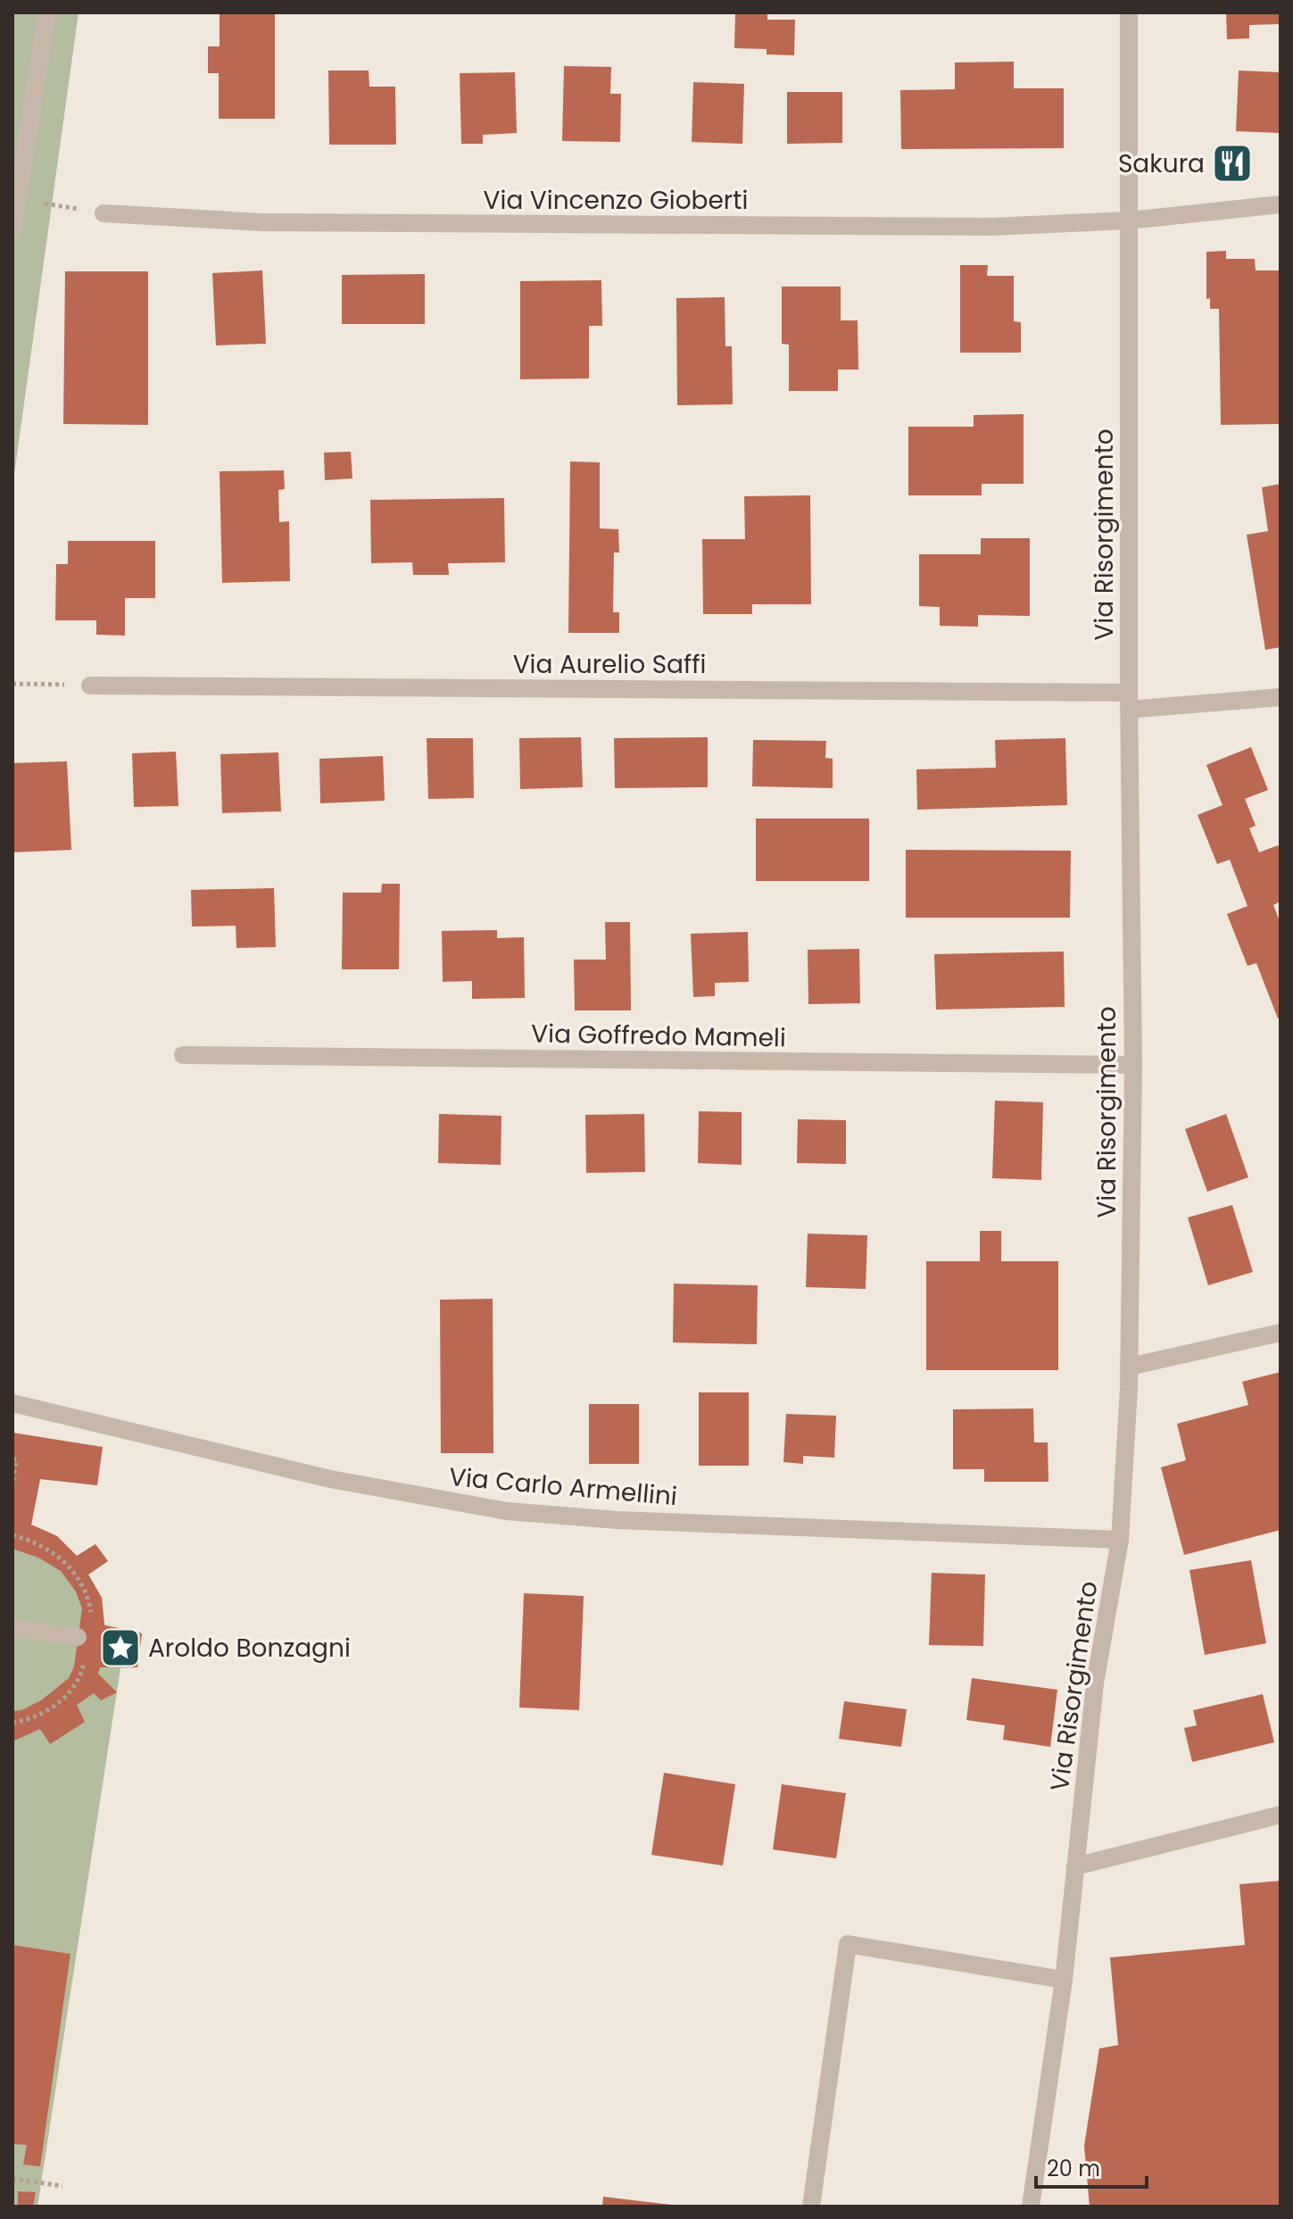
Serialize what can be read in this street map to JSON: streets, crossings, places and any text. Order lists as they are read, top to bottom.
{
  "streets": {
    "street": [
      "Via Vincenzo Gioberti",
      "Via Risorgimento",
      "Via Aurelio Saffi",
      "Via Goffredo Mameli",
      "Via Carlo Armellini"
    ]
  },
  "crossings": [
    ["Via Vincenzo Gioberti", "Via Risorgimento"],
    ["Via Risorgimento", "Via Aurelio Saffi"],
    ["Via Risorgimento", "Via Goffredo Mameli"],
    ["Via Risorgimento", "Via Carlo Armellini"]
  ],
  "places": {
    "restaurant": ["Sakura"],
    "place": ["Aroldo Bonzagni"]
  },
  "scale_bar": "20 m"
}
